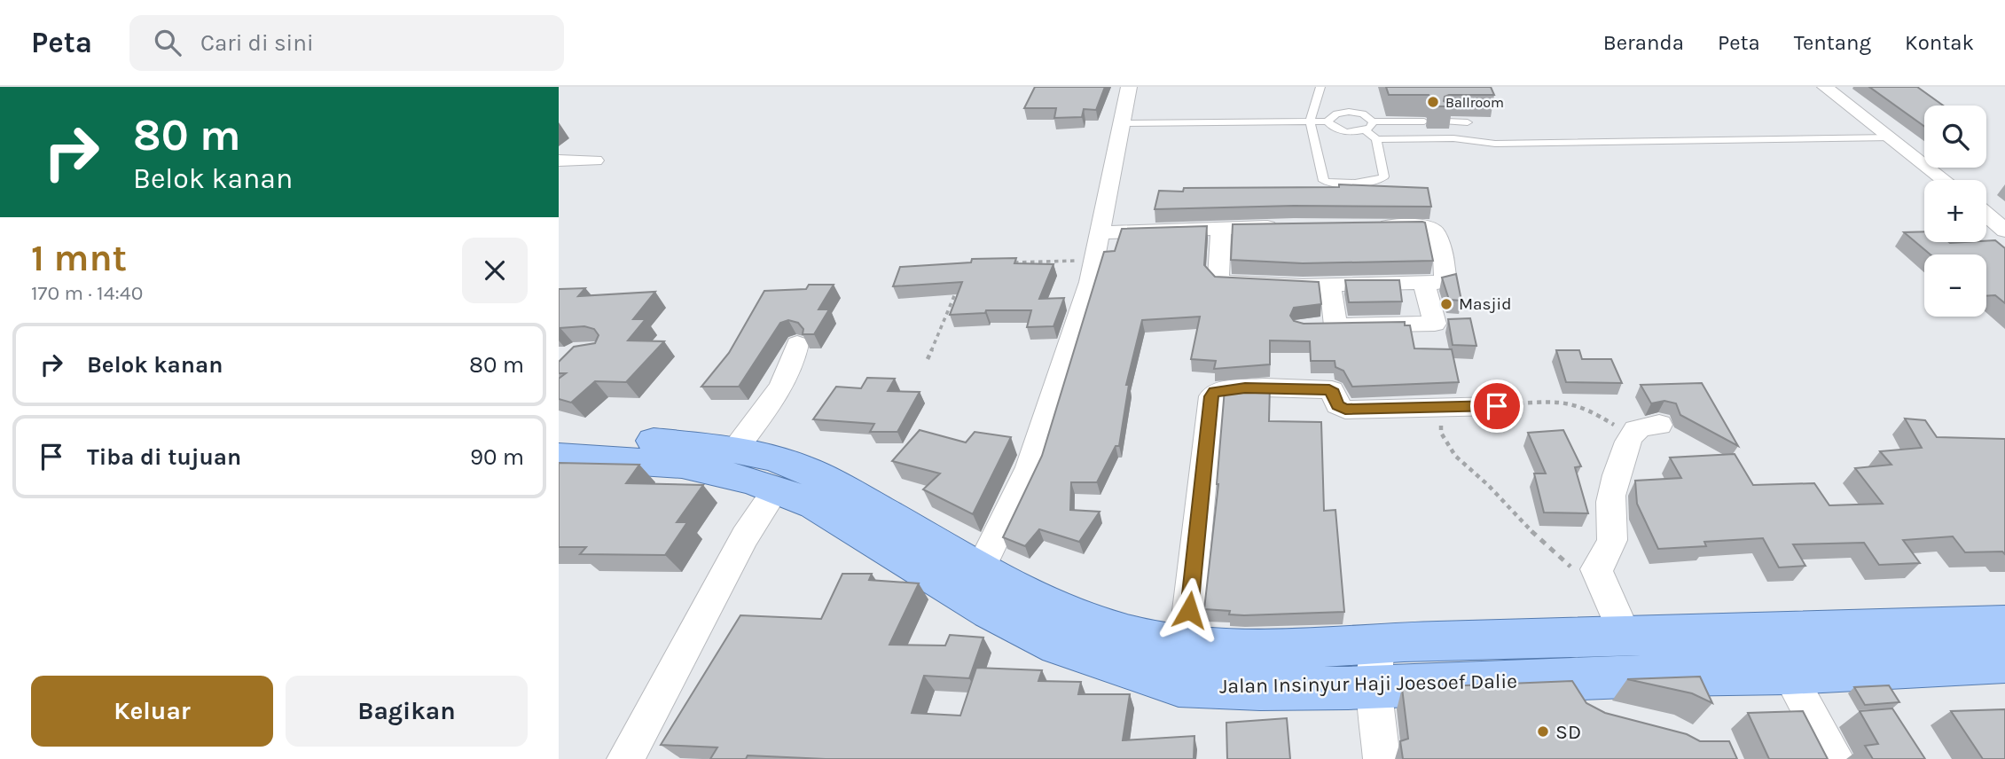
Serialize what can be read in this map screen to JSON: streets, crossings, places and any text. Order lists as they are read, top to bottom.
{
  "streets": {
    "main road": ["Jalan Insinyur Haji Joesoef Dalie"]
  },
  "places": ["Ballroom", "Masjid", "SD"],
  "page": {
    "header": "Peta",
    "search": "Cari di sini",
    "nav": [
      "Beranda",
      "Peta",
      "Tentang",
      "Kontak"
    ],
    "turn": ["80 m", "Belok kanan"],
    "map_buttons": ["+", "−"],
    "heading": ["1 mnt", "170 m · 14:40"],
    "list": [
      {
        "name": "Belok kanan",
        "value": "80 m"
      },
      {
        "name": "Tiba di tujuan",
        "value": "90 m"
      }
    ],
    "buttons": ["Keluar", "Bagikan"]
  }
}
